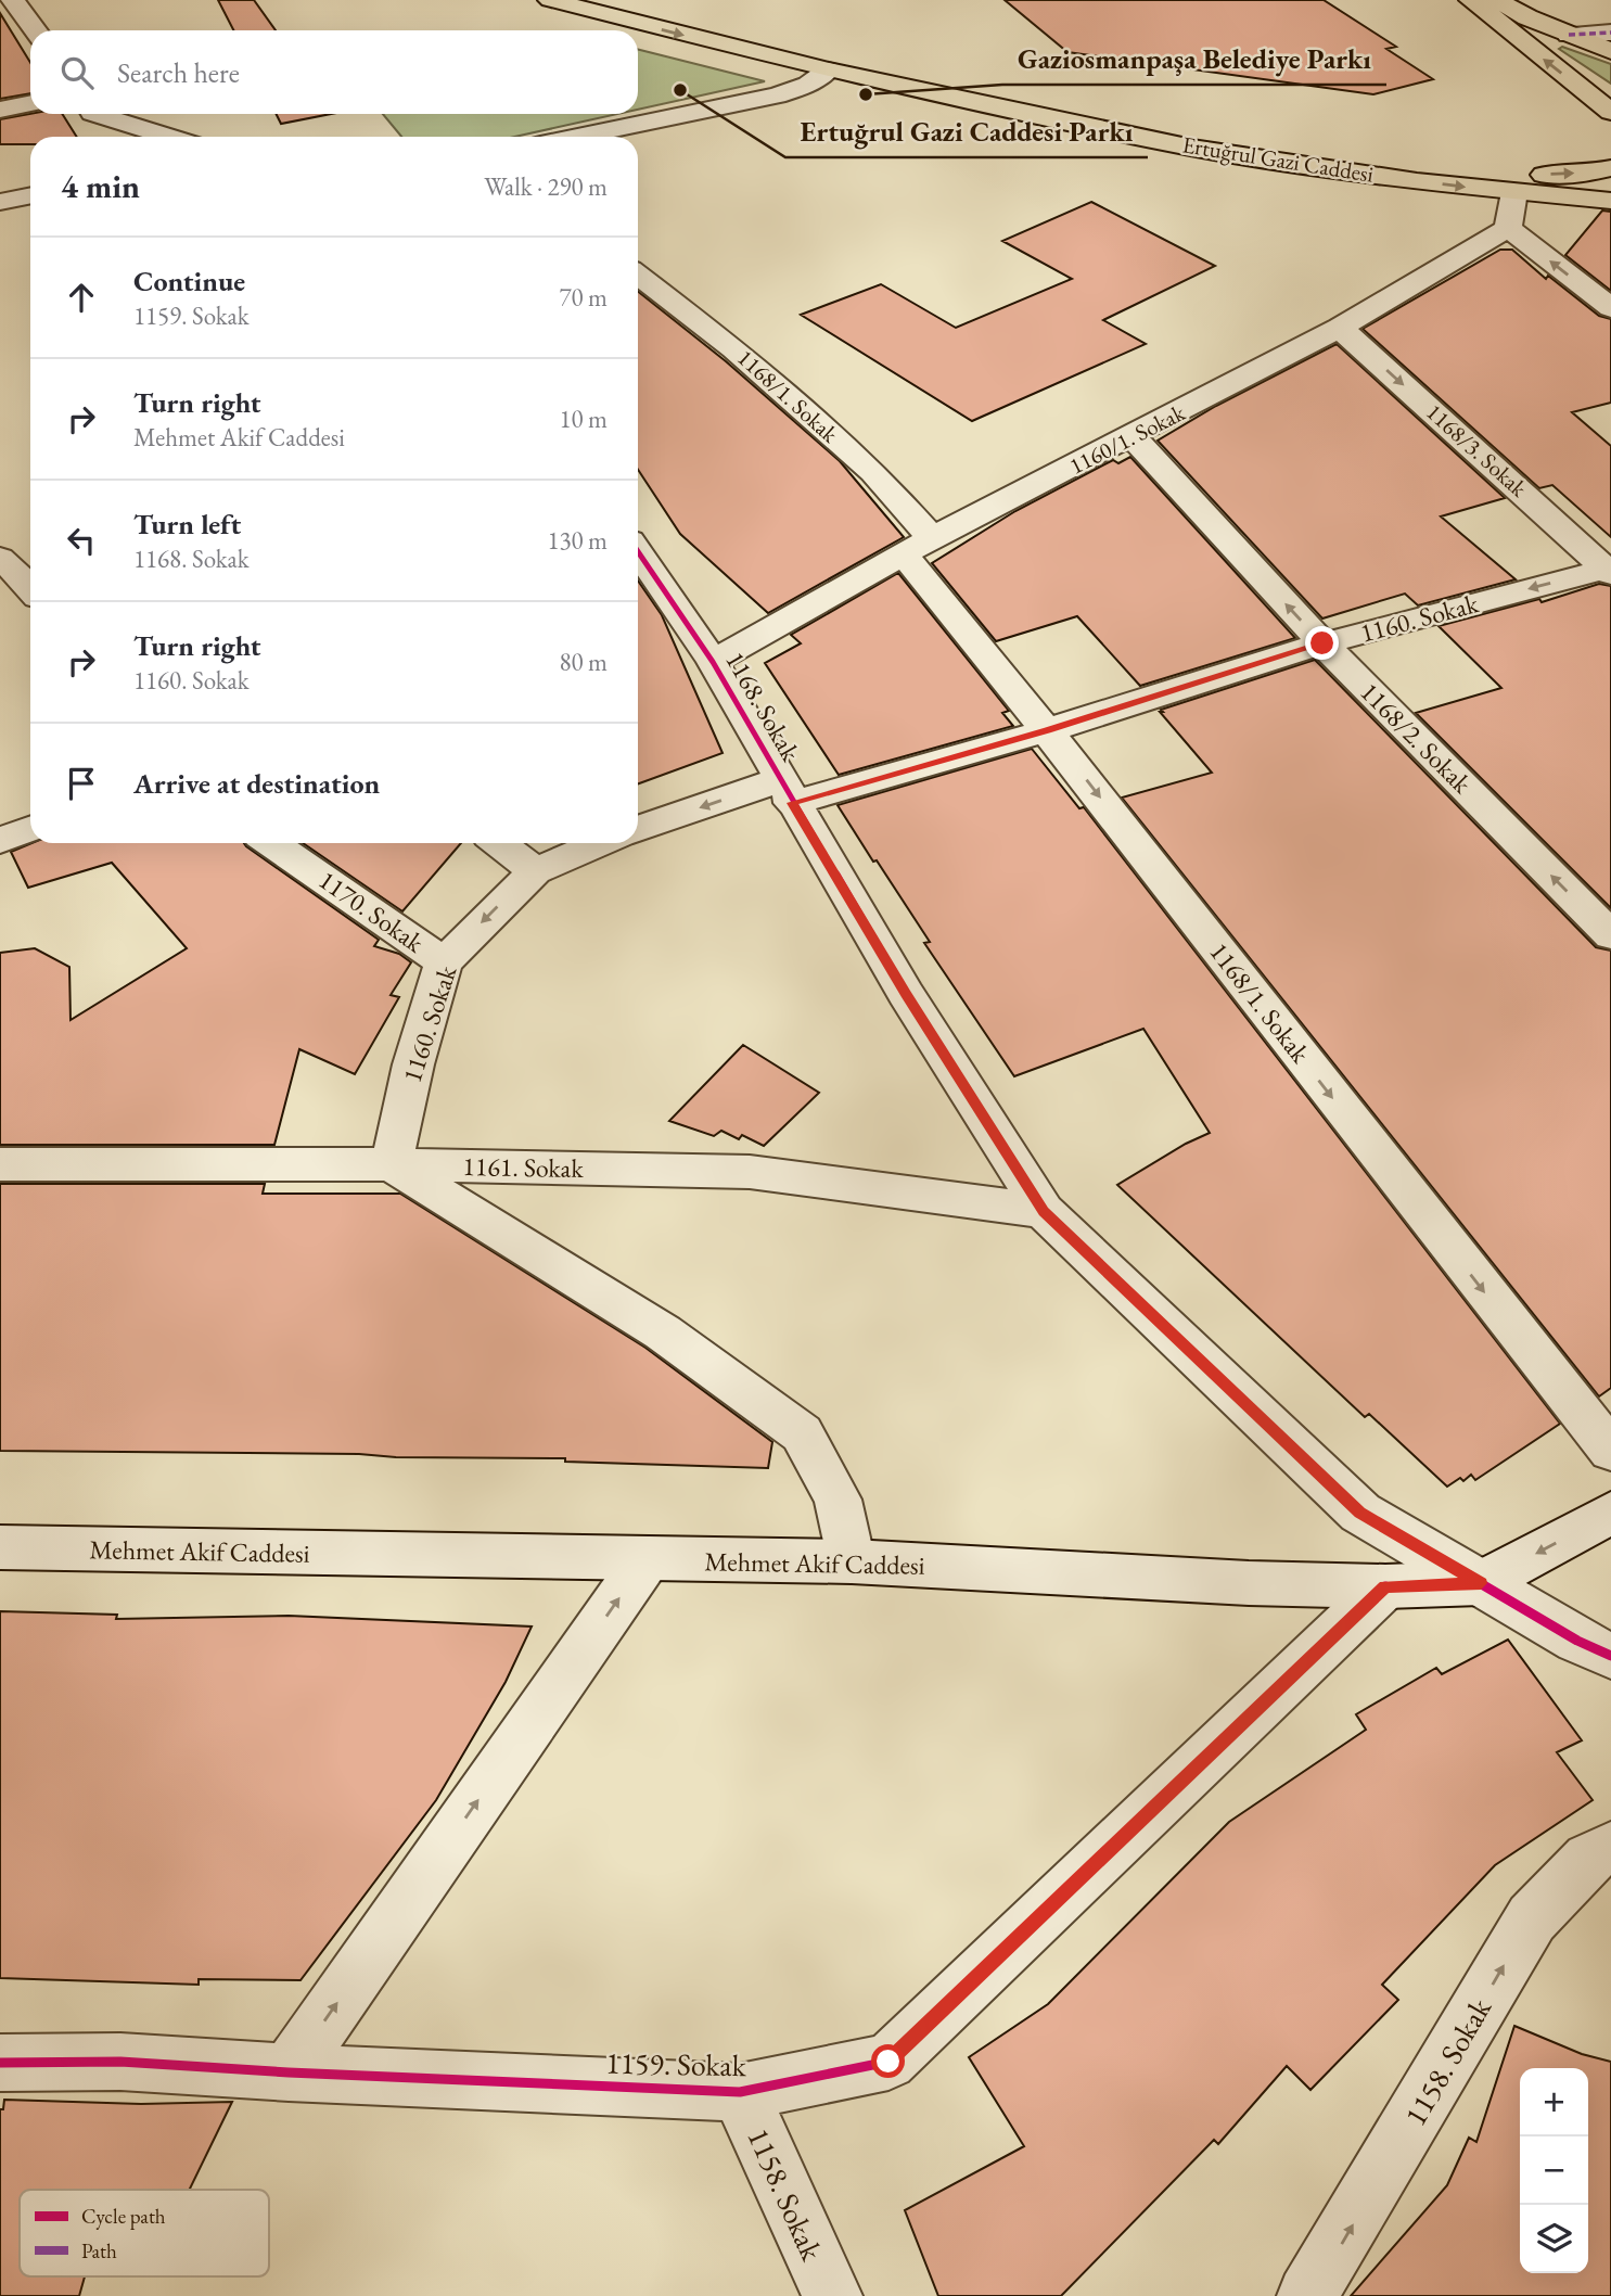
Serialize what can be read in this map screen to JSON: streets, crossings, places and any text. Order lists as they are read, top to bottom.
{
  "streets": {
    "main road": ["Ertuğrul Gazi Caddesi"],
    "street": [
      "1168/1. Sokak",
      "1160/1. Sokak",
      "1168/3. Sokak",
      "1160. Sokak",
      "1168. Sokak",
      "1168/2. Sokak",
      "1170. Sokak",
      "1161. Sokak",
      "Mehmet Akif Caddesi",
      "1158. Sokak",
      "1159. Sokak"
    ]
  },
  "crossings": [
    ["1168/1. Sokak", "1160/1. Sokak"],
    ["1168/1. Sokak", "1160. Sokak"],
    ["1160/1. Sokak", "1168/3. Sokak"],
    ["1160/1. Sokak", "1168. Sokak"],
    ["1160/1. Sokak", "1168/2. Sokak"],
    ["1168/3. Sokak", "1160. Sokak"],
    ["1160. Sokak", "1168. Sokak"],
    ["1160. Sokak", "1168/2. Sokak"],
    ["1160. Sokak", "1170. Sokak"],
    ["1160. Sokak", "1161. Sokak"],
    ["1168. Sokak", "1161. Sokak"],
    ["1168. Sokak", "Mehmet Akif Caddesi"],
    ["Mehmet Akif Caddesi", "1159. Sokak"],
    ["1158. Sokak", "1159. Sokak"]
  ],
  "one_way": [
    "1168/1. Sokak",
    "1160. Sokak",
    "1168/2. Sokak",
    "1158. Sokak"
  ],
  "places": ["Ertuğrul Gazi Caddesi Parkı", "Gaziosmanpaşa Belediye Parkı"],
  "legend": ["Cycle path", "Path"],
  "page": {
    "search": "Search here",
    "heading": ["4 min", "Walk · 290 m"],
    "list": [
      ["Continue", "1159. Sokak", "70 m"],
      ["Turn right", "Mehmet Akif Caddesi", "10 m"],
      ["Turn left", "1168. Sokak", "130 m"],
      ["Turn right", "1160. Sokak", "80 m"],
      "Arrive at destination"
    ],
    "map_buttons": ["+", "−"]
  }
}
